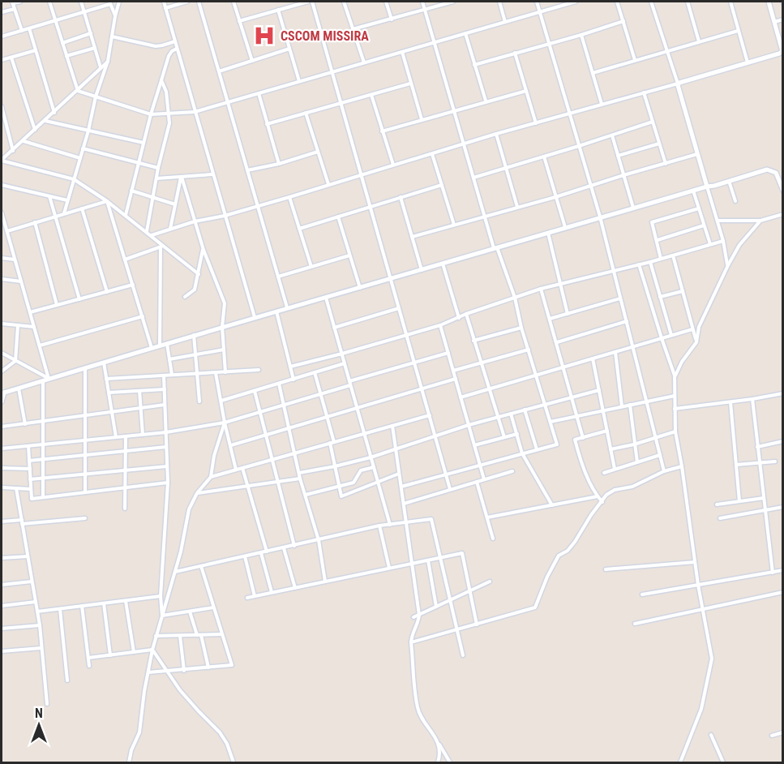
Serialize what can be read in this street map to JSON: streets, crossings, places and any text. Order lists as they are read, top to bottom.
{
  "places": {
    "hospital": ["CSCOM MISSIRA"]
  },
  "north": "top"
}
